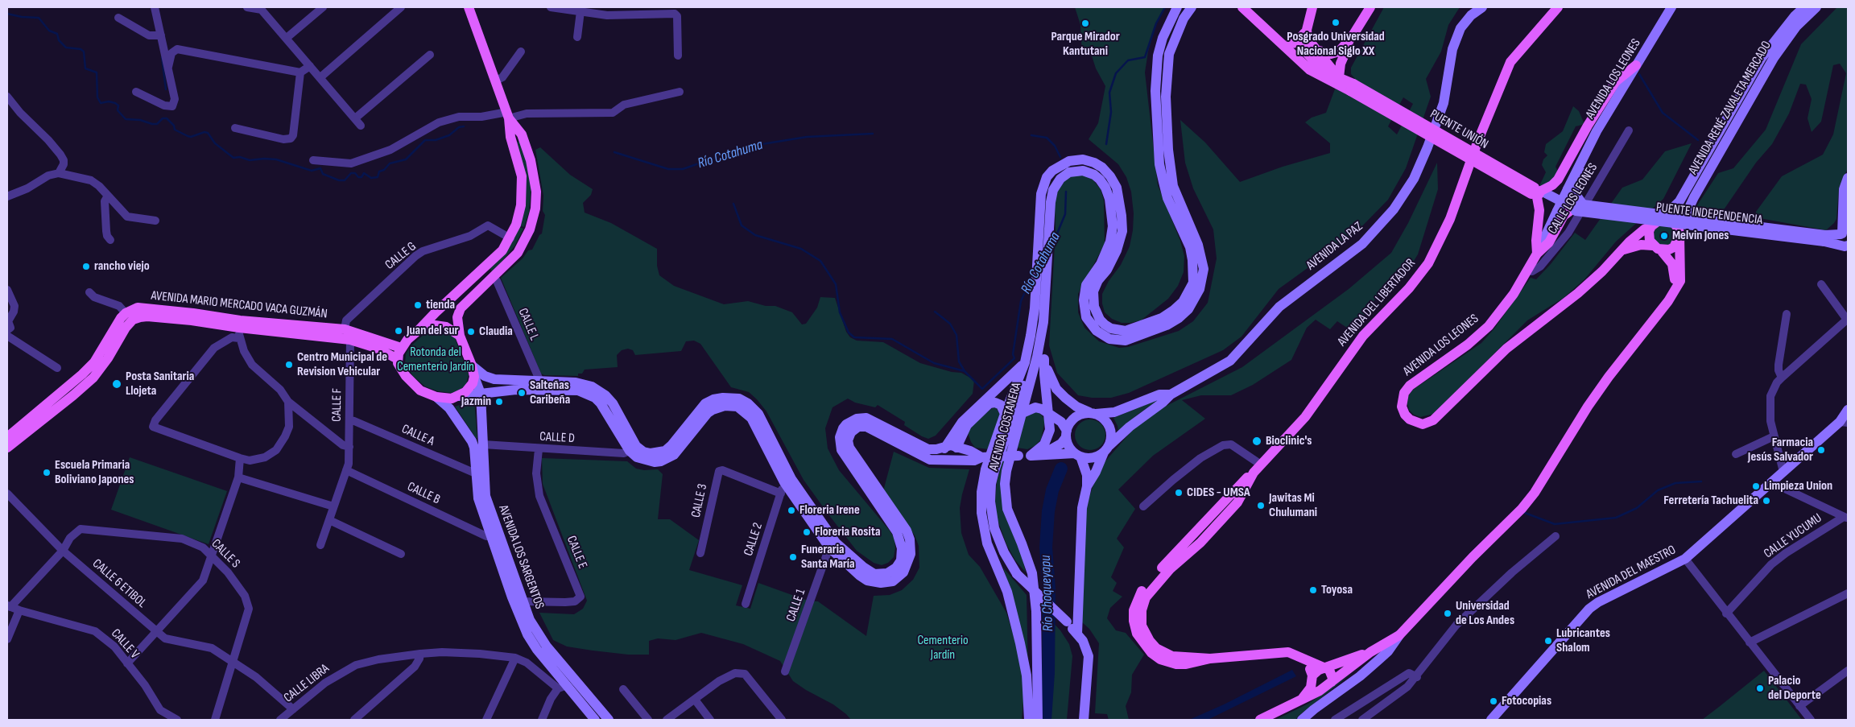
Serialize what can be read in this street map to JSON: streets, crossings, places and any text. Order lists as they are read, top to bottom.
{
  "streets": {
    "main road": [
      "AVENIDA LOS LEONES",
      "AVENIDA RENÉ ZAVALETA MERCADO",
      "PUENTE UNIÓN",
      "PUENTE INDEPENDENCIA",
      "AVENIDA LA PAZ",
      "AVENIDA DEL LIBERTADOR",
      "AVENIDA MARIO MERCADO VACA GUZMÁN",
      "AVENIDA COSTANERA",
      "AVENIDA LOS SARGENTOS",
      "AVENIDA DEL MAESTRO"
    ],
    "street": [
      "CALLE LOS LEONES",
      "CALLE G",
      "CALLE L",
      "CALLE F",
      "CALLE A",
      "CALLE D",
      "CALLE B",
      "CALLE 3",
      "CALLE YUCUMU",
      "CALLE 2",
      "CALLE E",
      "CALLE S",
      "CALLE 6 ETIBOL",
      "CALLE 1",
      "CALLE V",
      "CALLE LIBRA"
    ]
  },
  "crossings": [
    ["AVENIDA LOS LEONES", "AVENIDA RENÉ ZAVALETA MERCADO"],
    ["AVENIDA LOS LEONES", "CALLE LOS LEONES"],
    ["PUENTE UNIÓN", "PUENTE INDEPENDENCIA"],
    ["CALLE G", "AVENIDA MARIO MERCADO VACA GUZMÁN"],
    ["AVENIDA MARIO MERCADO VACA GUZMÁN", "CALLE F"],
    ["AVENIDA MARIO MERCADO VACA GUZMÁN", "AVENIDA LOS SARGENTOS"],
    ["CALLE F", "CALLE A"],
    ["CALLE A", "AVENIDA LOS SARGENTOS"],
    ["CALLE D", "CALLE E"],
    ["CALLE D", "AVENIDA LOS SARGENTOS"],
    ["CALLE B", "AVENIDA LOS SARGENTOS"],
    ["CALLE 3", "CALLE 2"],
    ["CALLE E", "AVENIDA LOS SARGENTOS"],
    ["CALLE S", "CALLE 6 ETIBOL"],
    ["CALLE S", "CALLE V"],
    ["CALLE 6 ETIBOL", "CALLE LIBRA"]
  ],
  "water": ["Río Cotahuma", "Río Choqueyapu"],
  "parks": ["Rotonda del Cementerio Jardín", "Cementerio Jardín"],
  "places": [
    "Posgrado Universidad Nacional Siglo XX",
    "Parque Mirador Kantutani",
    "Melvin Jones",
    "rancho viejo",
    "tienda",
    "Juan del sur",
    "Claudia",
    "Centro Municipal de Revision Vehicular",
    "Posta Sanitaria Llojeta",
    "Salteñas Caribeña",
    "Jazmin",
    "Bioclinic's",
    "Farmacia Jesús Salvador",
    "Escuela Primaria Boliviano Japones",
    "Limpieza Union",
    "CIDES - UMSA",
    "Ferretería Tachuelita",
    "Jawitas Mi Chulumani",
    "Floreria Irene",
    "Floreria Rosita",
    "Funeraria Santa María",
    "Toyosa",
    "Universidad de Los Andes",
    "Lubricantes Shalom",
    "Palacio del Deporte",
    "Fotocopias"
  ]
}
